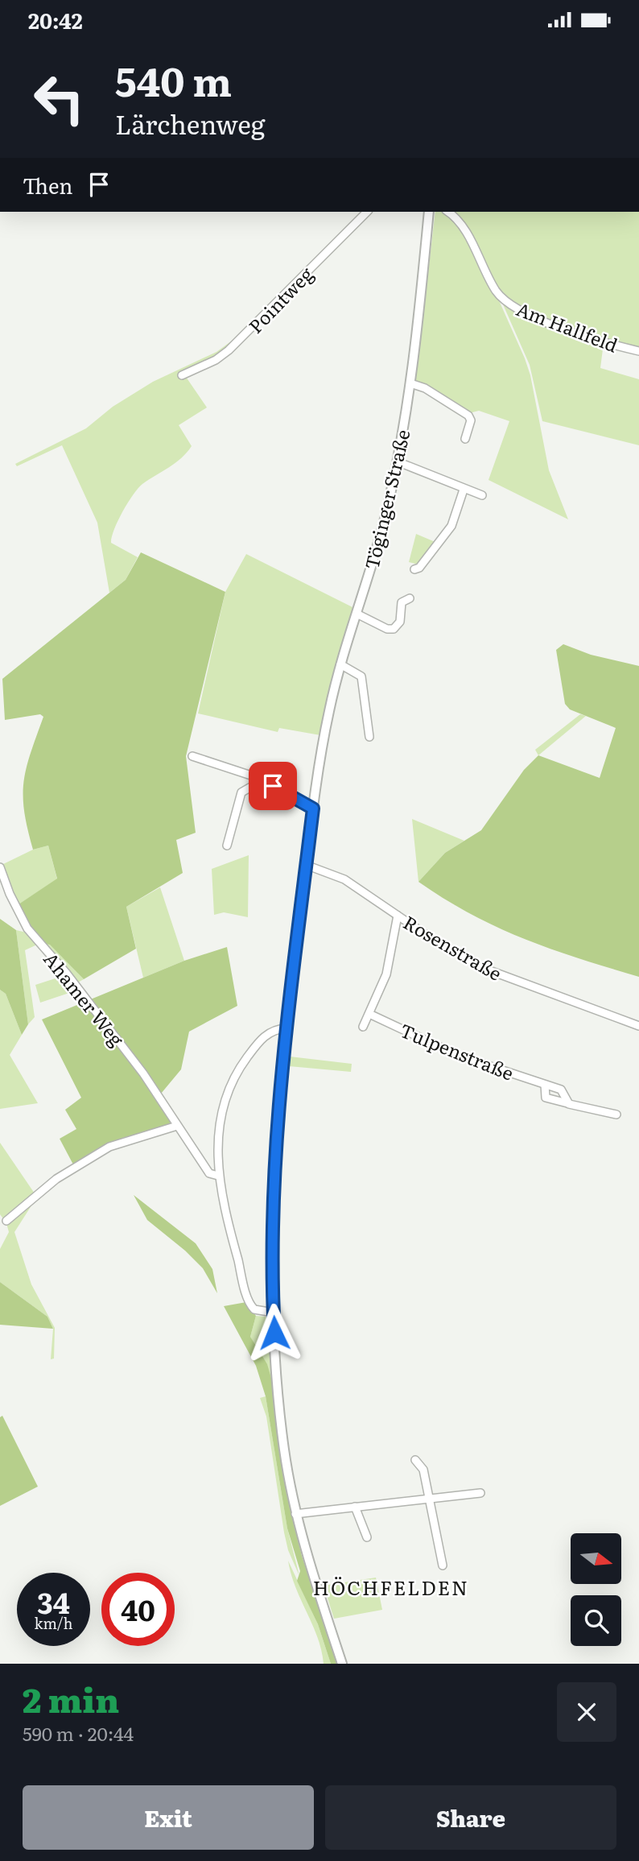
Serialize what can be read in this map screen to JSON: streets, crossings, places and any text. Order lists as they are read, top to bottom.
{
  "streets": {
    "street": [
      "Pointweg",
      "Am Hallfeld",
      "Töginger Straße",
      "Rosenstraße",
      "Ahamer Weg",
      "Tulpenstraße"
    ]
  },
  "crossings": [
    ["Töginger Straße", "Rosenstraße"]
  ],
  "districts": ["HÖCHFELDEN"],
  "north": "right",
  "page": {
    "status": "20:42",
    "turn": ["540 m", "Lärchenweg"],
    "then": "Then",
    "speed": "34 km/h",
    "limit": "40",
    "heading": ["2 min", "590 m · 20:44"],
    "buttons": ["Exit", "Share"]
  }
}
